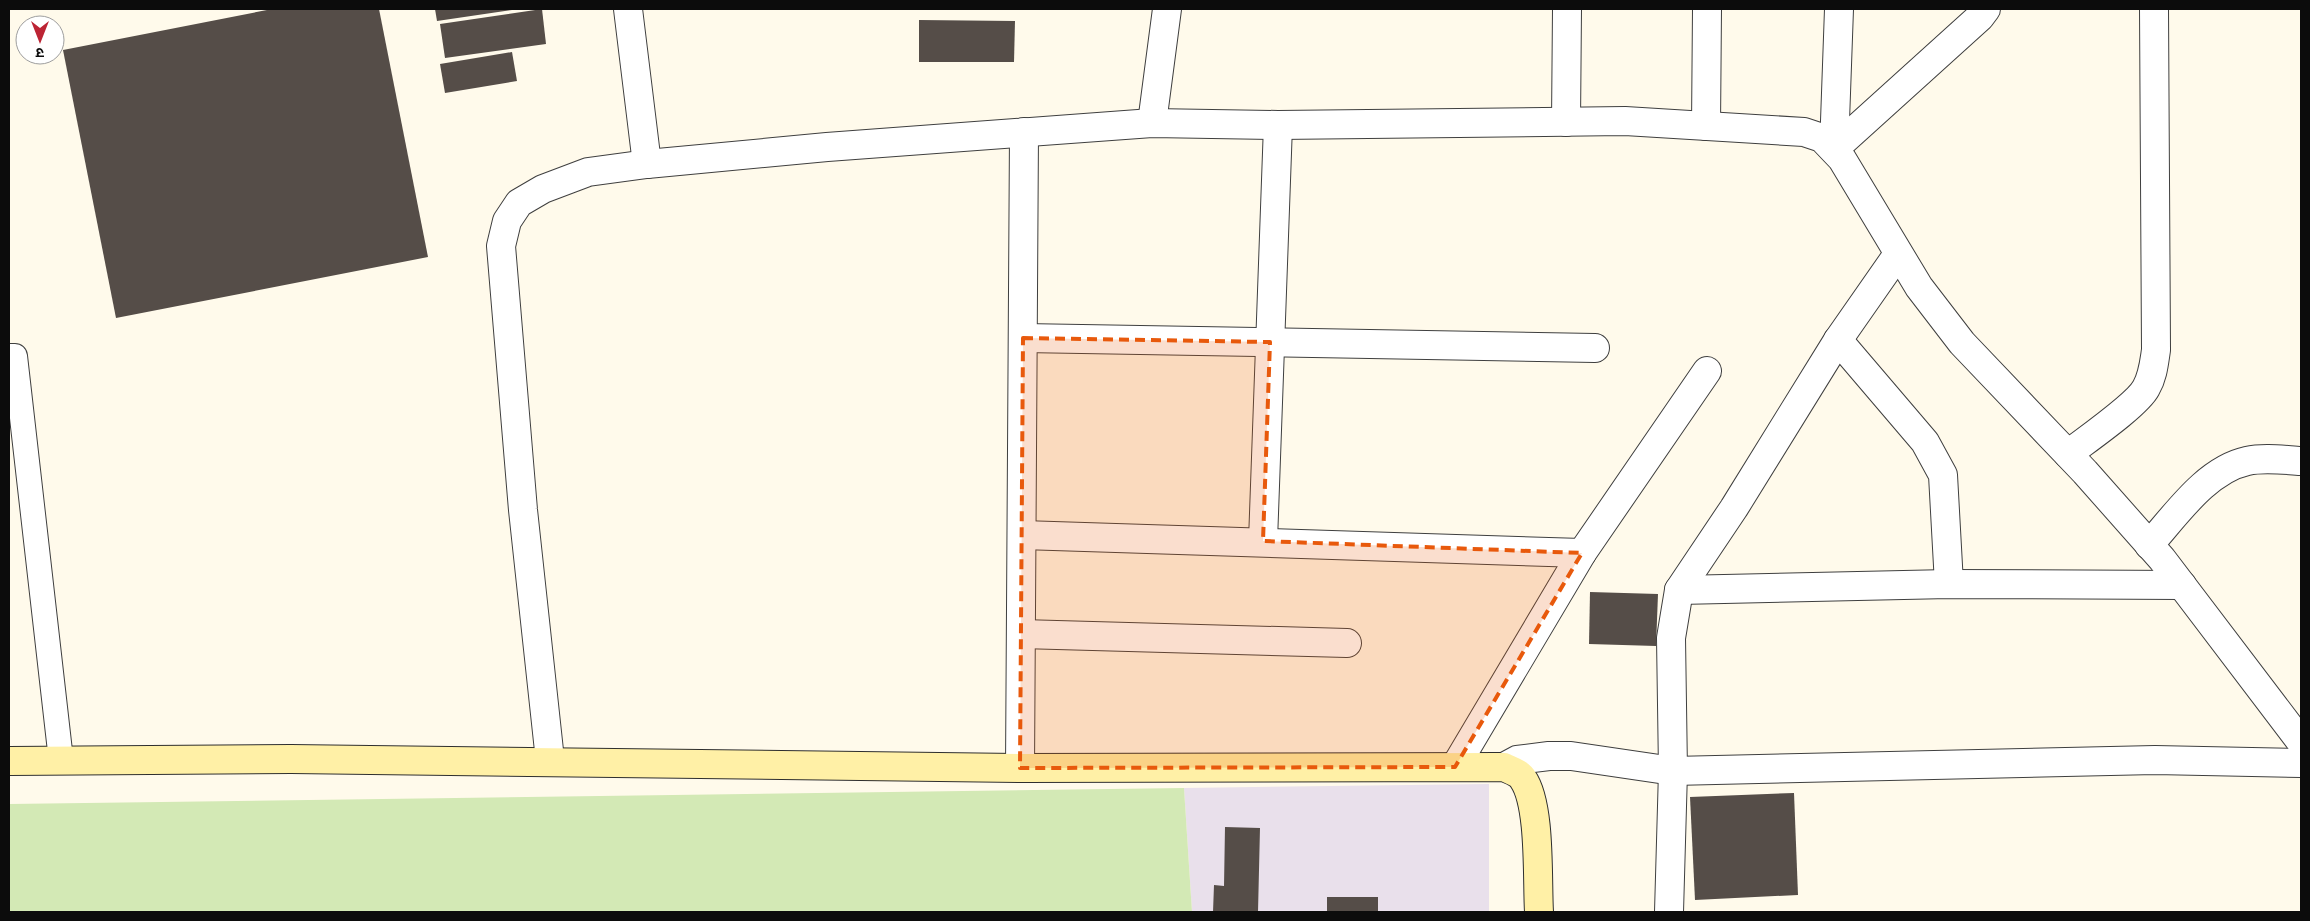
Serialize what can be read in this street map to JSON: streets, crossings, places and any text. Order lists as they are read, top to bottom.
{
  "north": "bottom"
}
